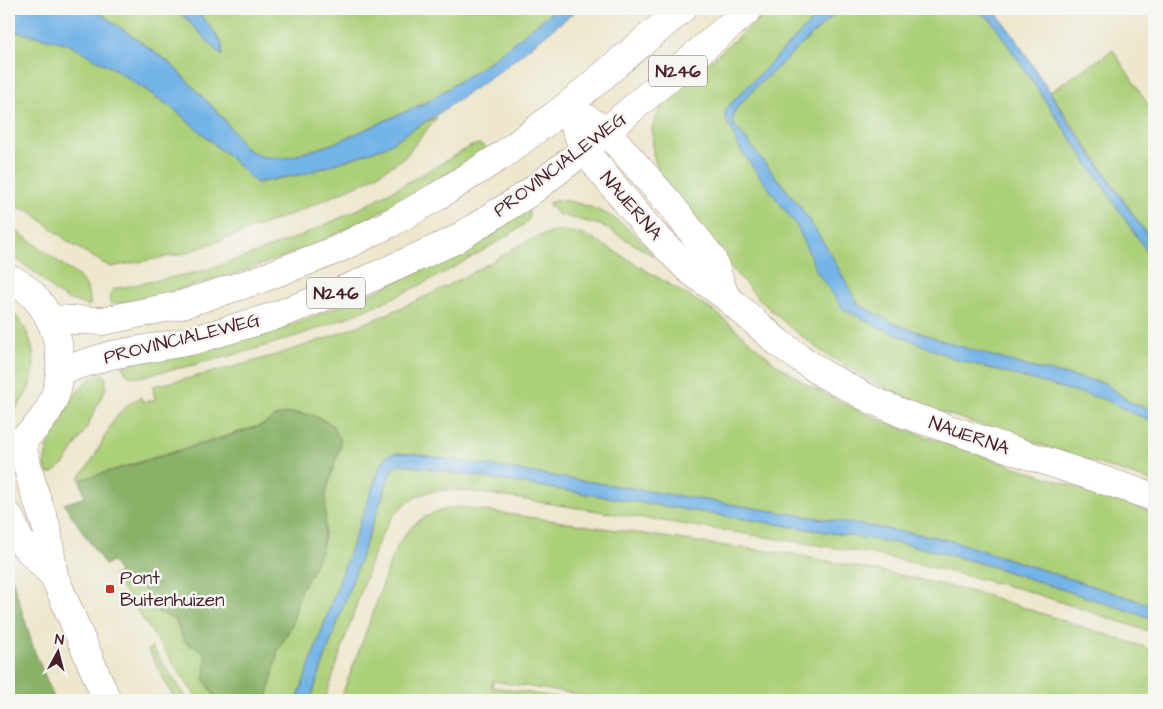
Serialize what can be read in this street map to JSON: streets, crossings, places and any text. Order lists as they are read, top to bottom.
{
  "streets": {
    "main road": ["N246", "PROVINCIALEWEG", "NAUERNA"]
  },
  "crossings": [
    ["PROVINCIALEWEG", "NAUERNA"]
  ],
  "places": {
    "transit": ["Pont Buitenhuizen"]
  },
  "north": "top"
}
